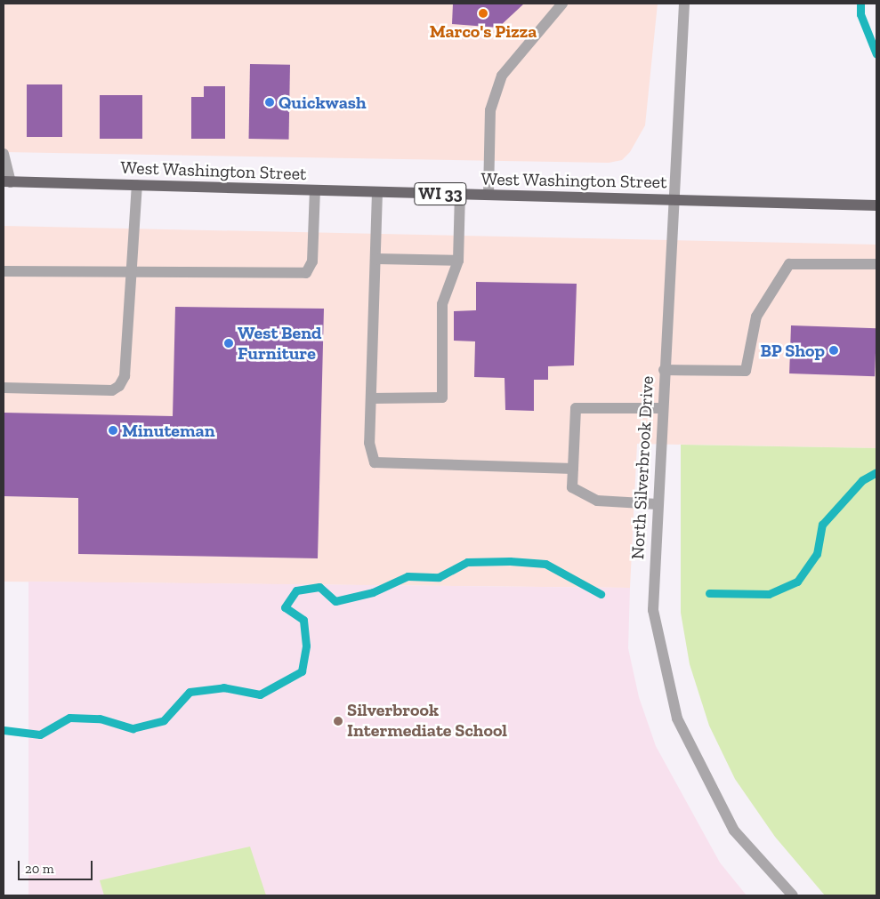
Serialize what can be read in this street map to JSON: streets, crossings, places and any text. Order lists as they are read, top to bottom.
{
  "streets": {
    "main road": ["West Washington Street", "WI 33"],
    "street": ["North Silverbrook Drive"]
  },
  "crossings": [
    ["West Washington Street", "North Silverbrook Drive"]
  ],
  "places": [
    "Marco's Pizza",
    "Quickwash",
    "West Bend Furniture",
    "BP Shop",
    "Minuteman",
    "Silverbrook Intermediate School"
  ],
  "scale_bar": "20 m"
}
